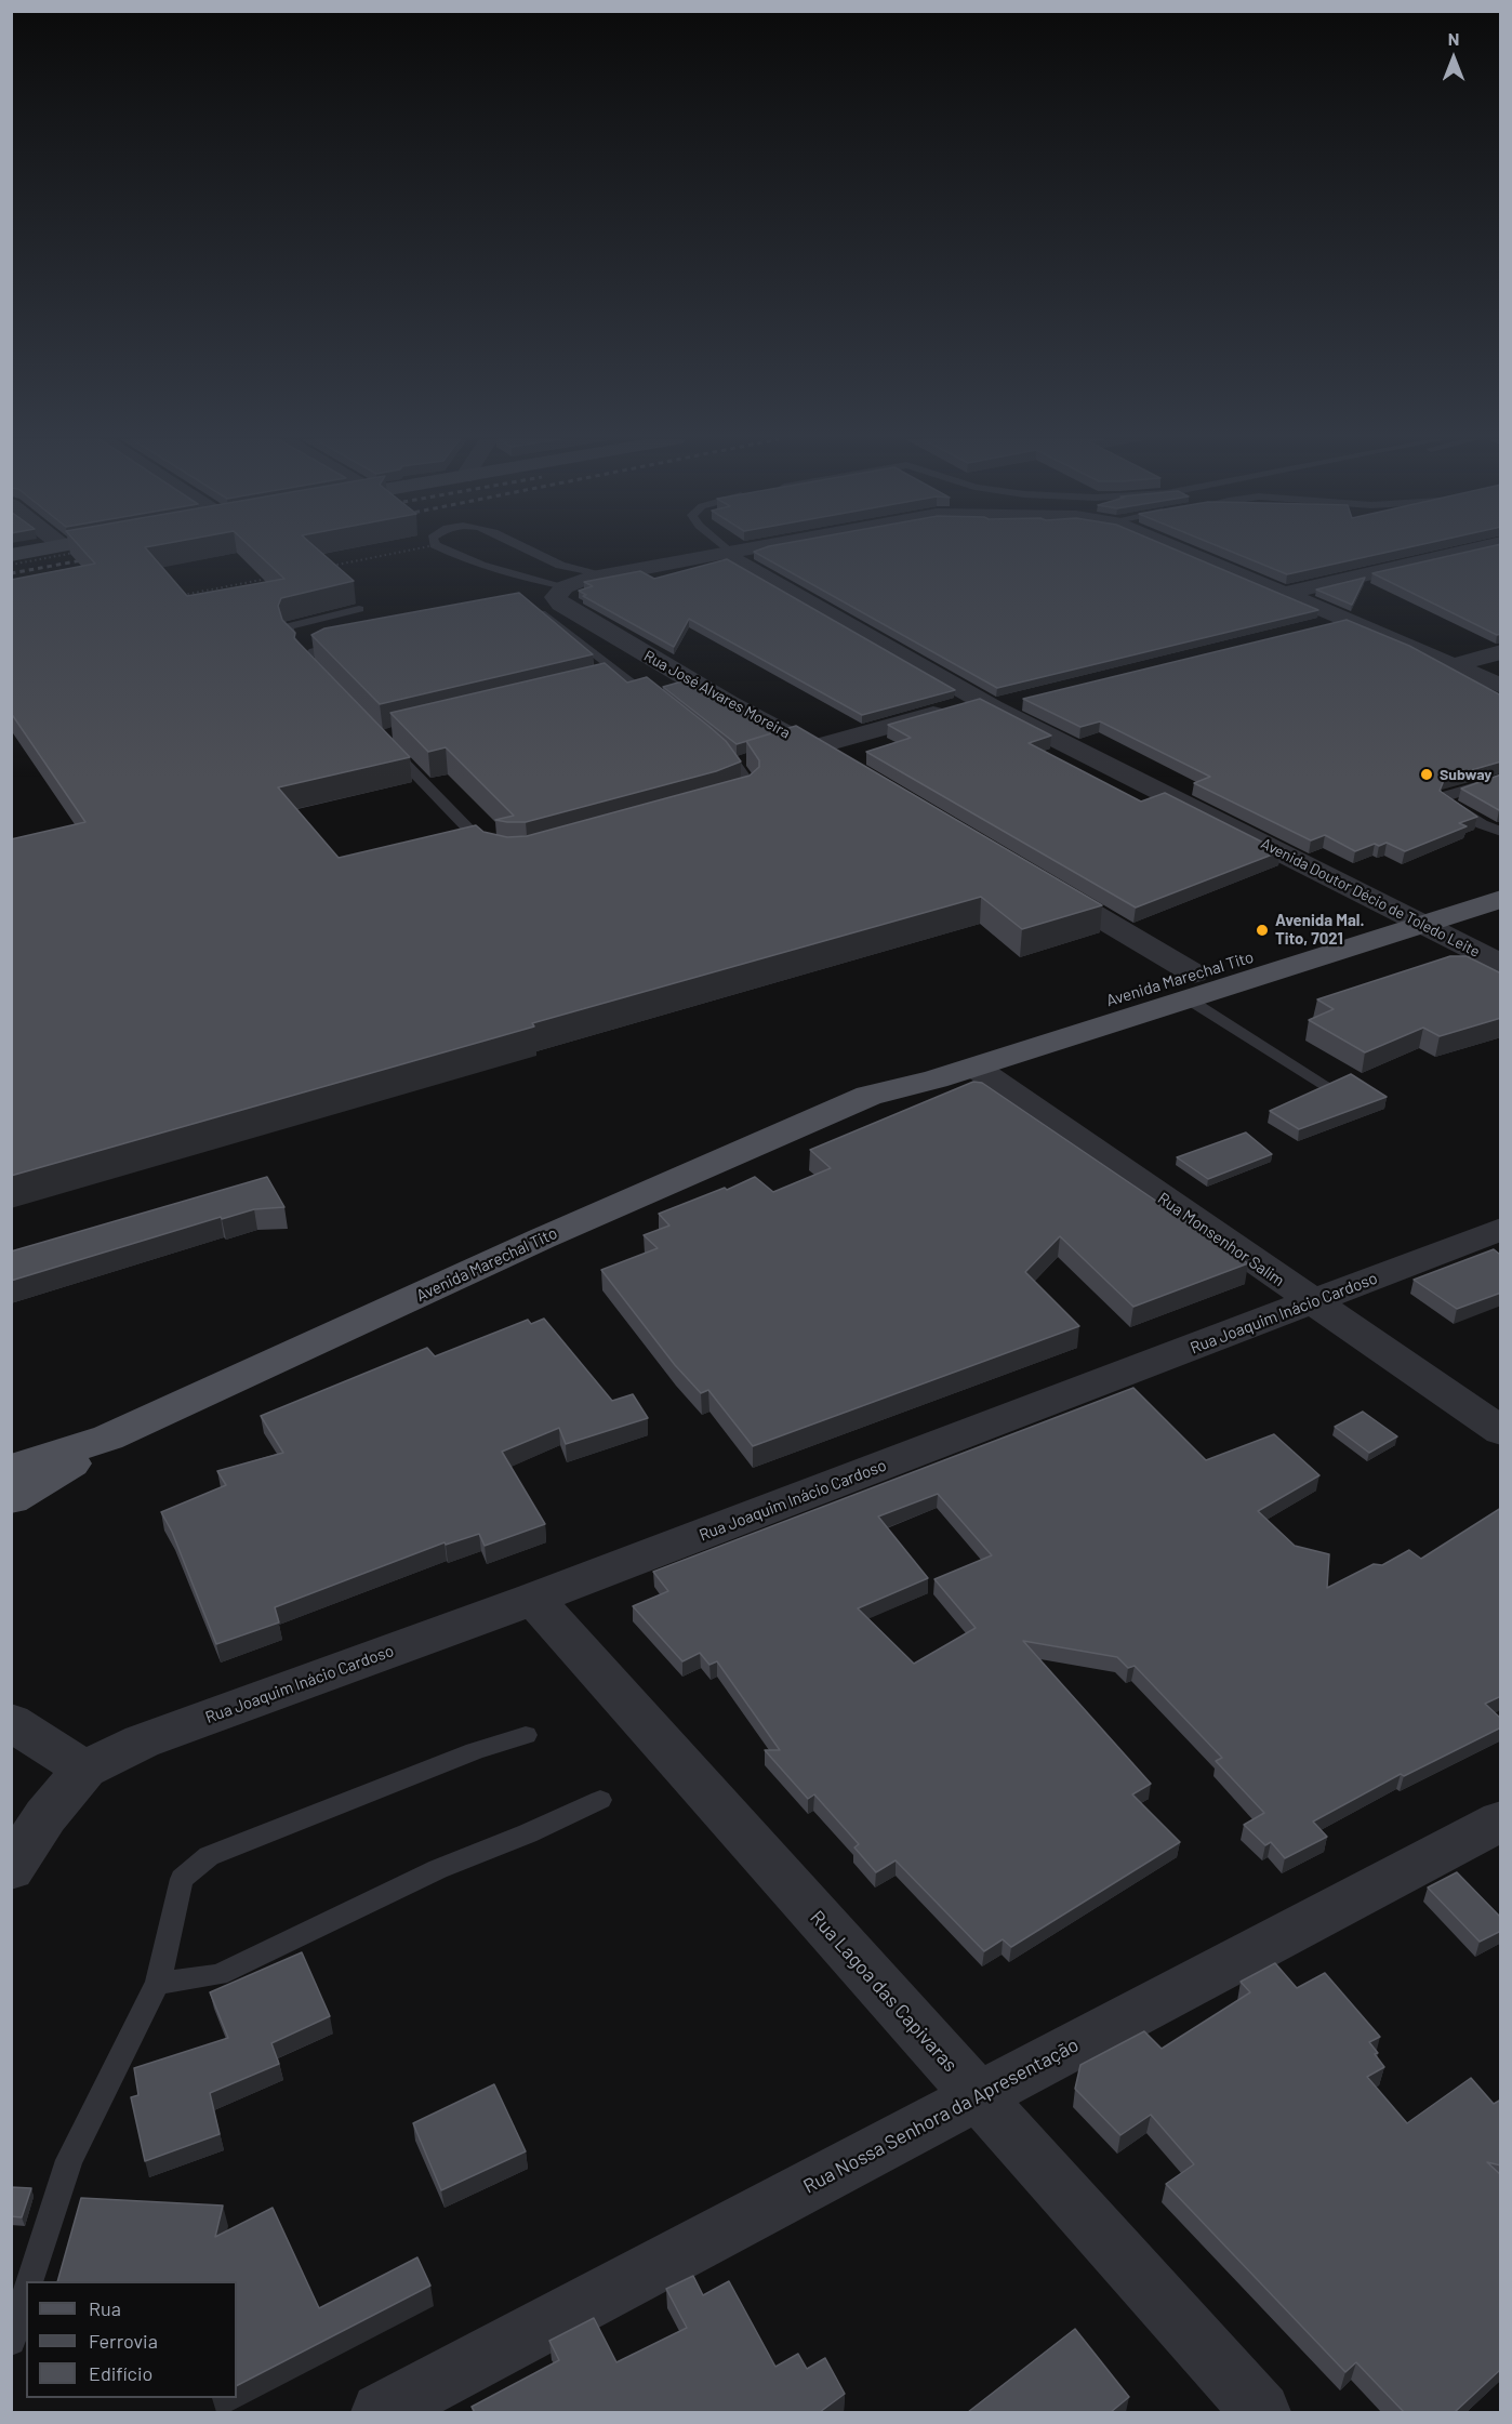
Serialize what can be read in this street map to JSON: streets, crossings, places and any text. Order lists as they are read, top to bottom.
{
  "streets": {
    "main road": ["Avenida Marechal Tito"],
    "street": [
      "Rua José Alvares Moreira",
      "Avenida Doutor Décio de Toledo Leite",
      "Rua Monsenhor Salim",
      "Rua Joaquim Inácio Cardoso",
      "Rua Lagoa das Capivaras",
      "Rua Nossa Senhora da Apresentação"
    ]
  },
  "crossings": [
    ["Avenida Doutor Décio de Toledo Leite", "Avenida Marechal Tito"],
    ["Avenida Marechal Tito", "Rua Monsenhor Salim"],
    ["Rua Monsenhor Salim", "Rua Joaquim Inácio Cardoso"],
    ["Rua Joaquim Inácio Cardoso", "Rua Lagoa das Capivaras"],
    ["Rua Lagoa das Capivaras", "Rua Nossa Senhora da Apresentação"]
  ],
  "places": ["Subway", "Avenida Mal. Tito, 7021"],
  "legend": ["Rua", "Ferrovia", "Edifício"],
  "north": "top"
}
